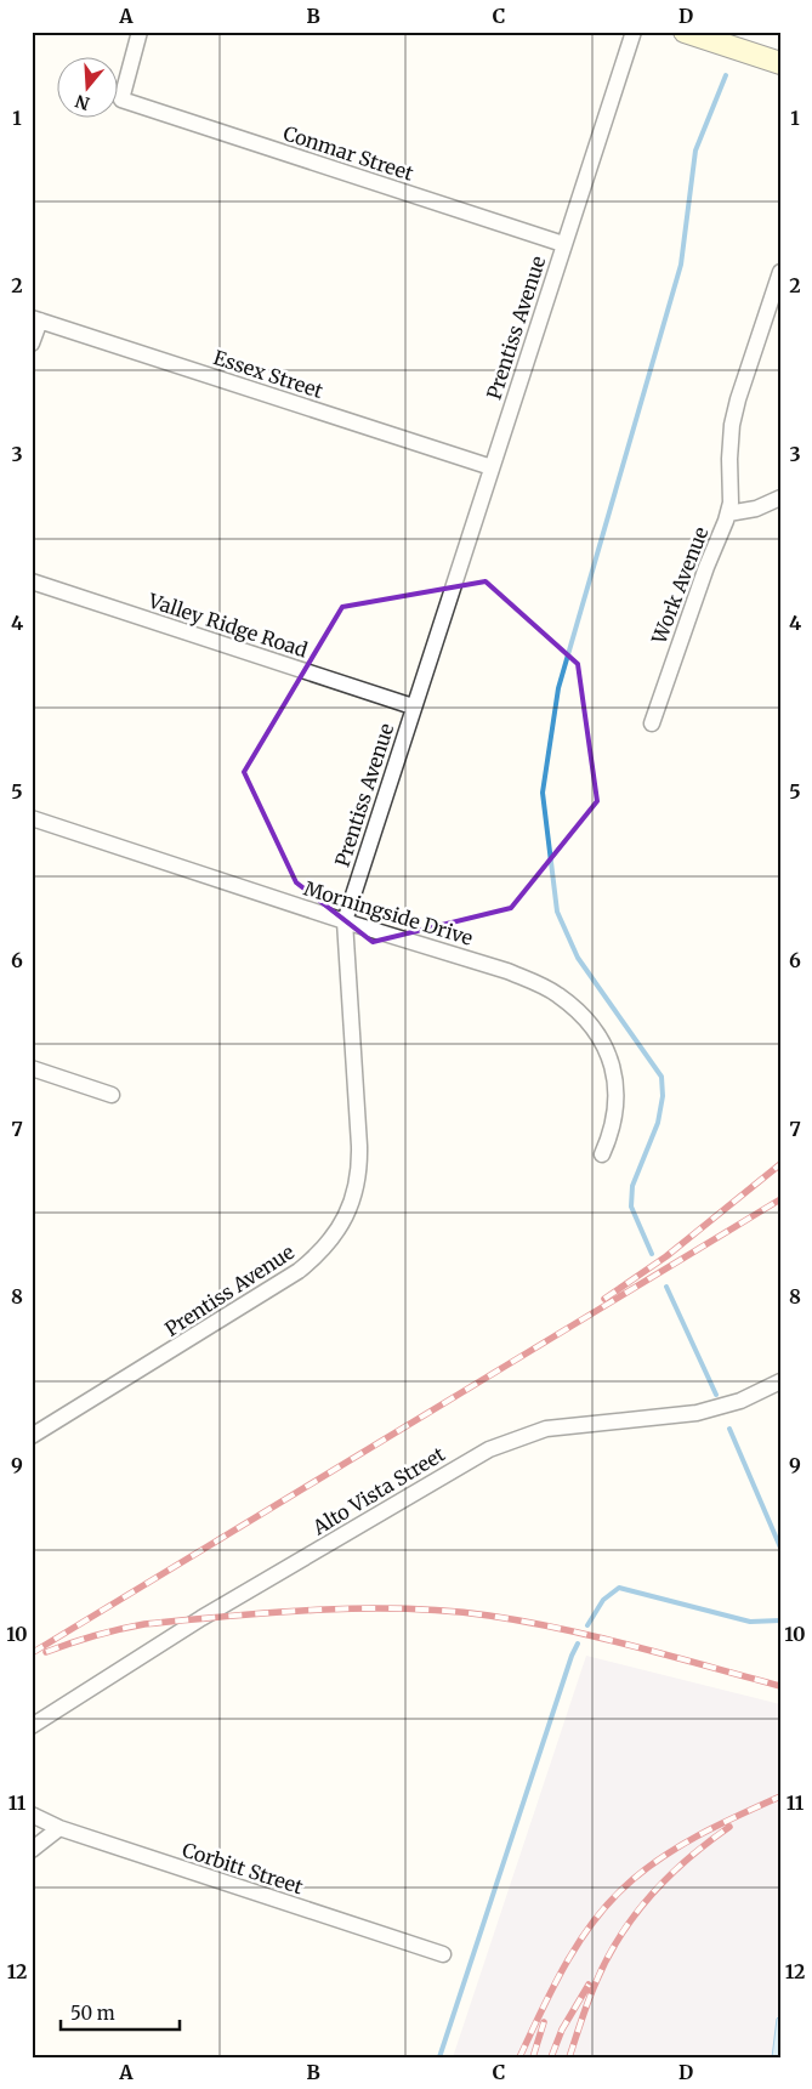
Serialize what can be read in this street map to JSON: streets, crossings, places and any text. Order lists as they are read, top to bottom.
{
  "streets": {
    "street": [
      "Conmar Street",
      "Prentiss Avenue",
      "Essex Street",
      "Work Avenue",
      "Valley Ridge Road",
      "Morningside Drive",
      "Alto Vista Street",
      "Corbitt Street"
    ]
  },
  "crossings": [
    ["Conmar Street", "Prentiss Avenue"],
    ["Prentiss Avenue", "Essex Street"],
    ["Prentiss Avenue", "Valley Ridge Road"],
    ["Prentiss Avenue", "Morningside Drive"]
  ],
  "scale_bar": "50 m",
  "north": "bottom",
  "grid": {
    "columns": [
      "A",
      "B",
      "C",
      "D"
    ],
    "rows": [
      "1",
      "2",
      "3",
      "4",
      "5",
      "6",
      "7",
      "8",
      "9",
      "10",
      "11",
      "12"
    ]
  }
}
